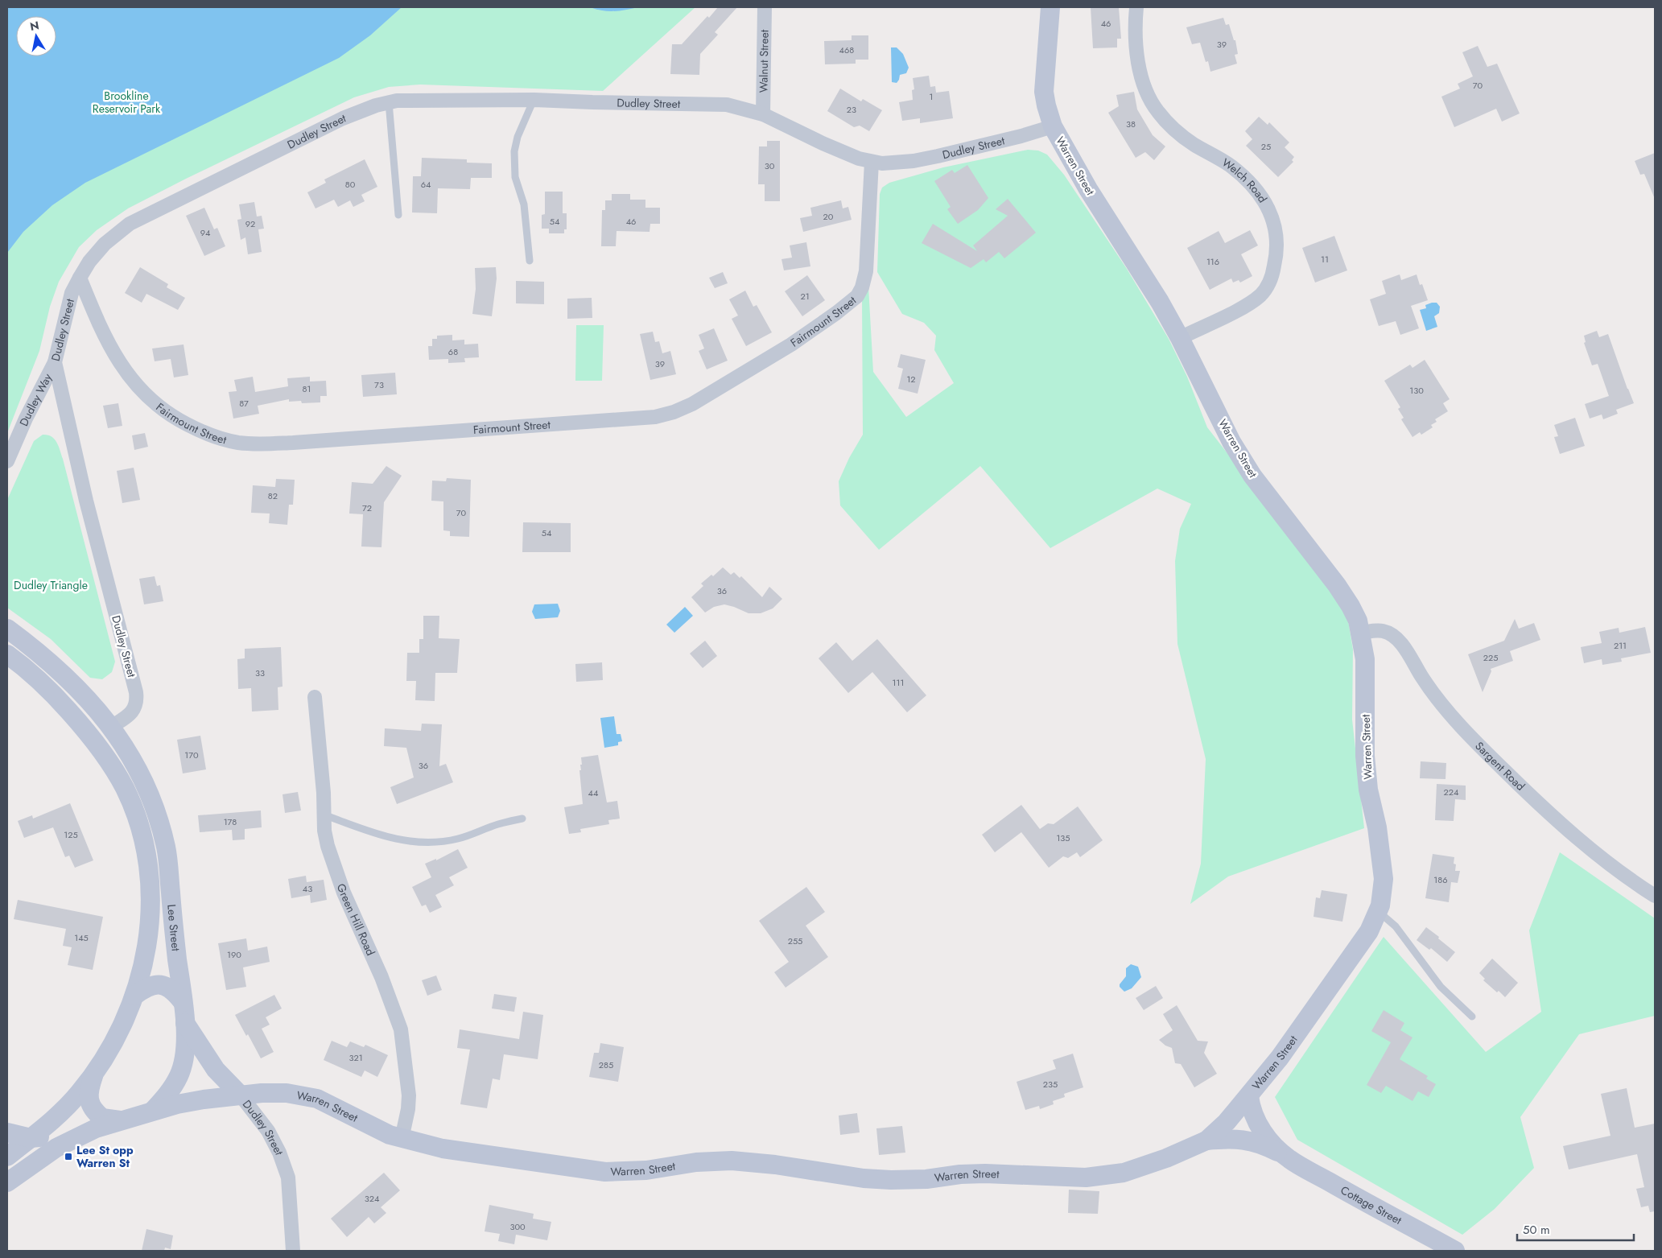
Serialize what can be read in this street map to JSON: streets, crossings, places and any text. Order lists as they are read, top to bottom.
{
  "streets": {
    "street": [
      "Walnut Street",
      "Dudley Street",
      "Warren Street",
      "Welch Road",
      "Fairmount Street",
      "Dudley Way",
      "Sargent Road",
      "Green Hill Road",
      "Lee Street",
      "Cottage Street"
    ]
  },
  "crossings": [
    ["Walnut Street", "Dudley Street"],
    ["Dudley Street", "Warren Street"],
    ["Dudley Street", "Fairmount Street"],
    ["Dudley Street", "Dudley Way"],
    ["Dudley Street", "Lee Street"],
    ["Warren Street", "Welch Road"],
    ["Warren Street", "Sargent Road"],
    ["Warren Street", "Green Hill Road"],
    ["Warren Street", "Lee Street"],
    ["Warren Street", "Cottage Street"]
  ],
  "parks": ["Brookline Reservoir Park", "Dudley Triangle"],
  "places": {
    "transit": ["Lee St opp Warren St"]
  },
  "house_numbers": [
    "46",
    "39",
    "468",
    "70",
    "1",
    "23",
    "38",
    "25",
    "30",
    "80",
    "64",
    "20",
    "54",
    "46",
    "92",
    "94",
    "11",
    "116",
    "21",
    "68",
    "39",
    "12",
    "73",
    "81",
    "130",
    "87",
    "82",
    "72",
    "70",
    "54",
    "36",
    "211",
    "225",
    "33",
    "111",
    "170",
    "36",
    "224",
    "44",
    "178",
    "125",
    "135",
    "186",
    "43",
    "145",
    "255",
    "190",
    "321",
    "285",
    "235",
    "324",
    "300"
  ],
  "scale_bar": "50 m",
  "north": "top"
}
